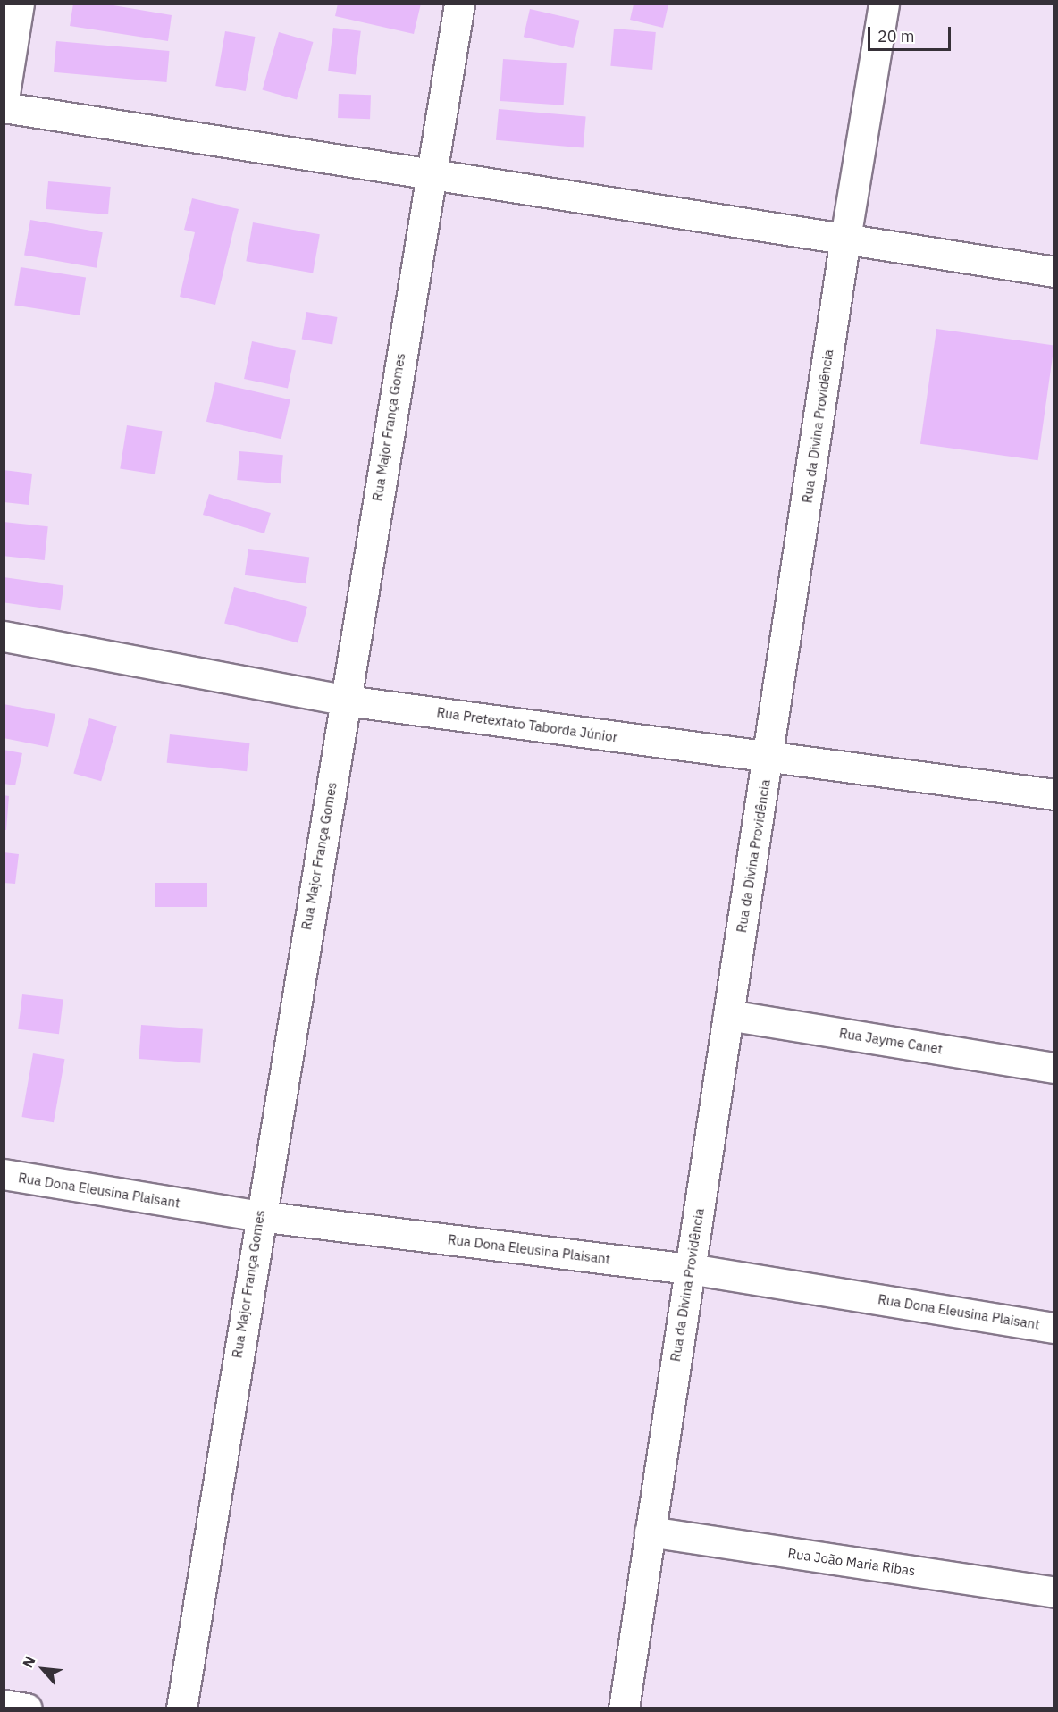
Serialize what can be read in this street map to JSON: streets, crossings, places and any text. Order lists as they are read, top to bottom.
{
  "streets": {
    "street": [
      "Rua da Divina Providência",
      "Rua Major França Gomes",
      "Rua Pretextato Taborda Júnior",
      "Rua Jayme Canet",
      "Rua Dona Eleusina Plaisant",
      "Rua João Maria Ribas"
    ]
  },
  "crossings": [
    ["Rua da Divina Providência", "Rua Pretextato Taborda Júnior"],
    ["Rua da Divina Providência", "Rua Jayme Canet"],
    ["Rua da Divina Providência", "Rua Dona Eleusina Plaisant"],
    ["Rua da Divina Providência", "Rua João Maria Ribas"],
    ["Rua Major França Gomes", "Rua Pretextato Taborda Júnior"],
    ["Rua Major França Gomes", "Rua Dona Eleusina Plaisant"]
  ],
  "scale_bar": "20 m",
  "north": "top left"
}
